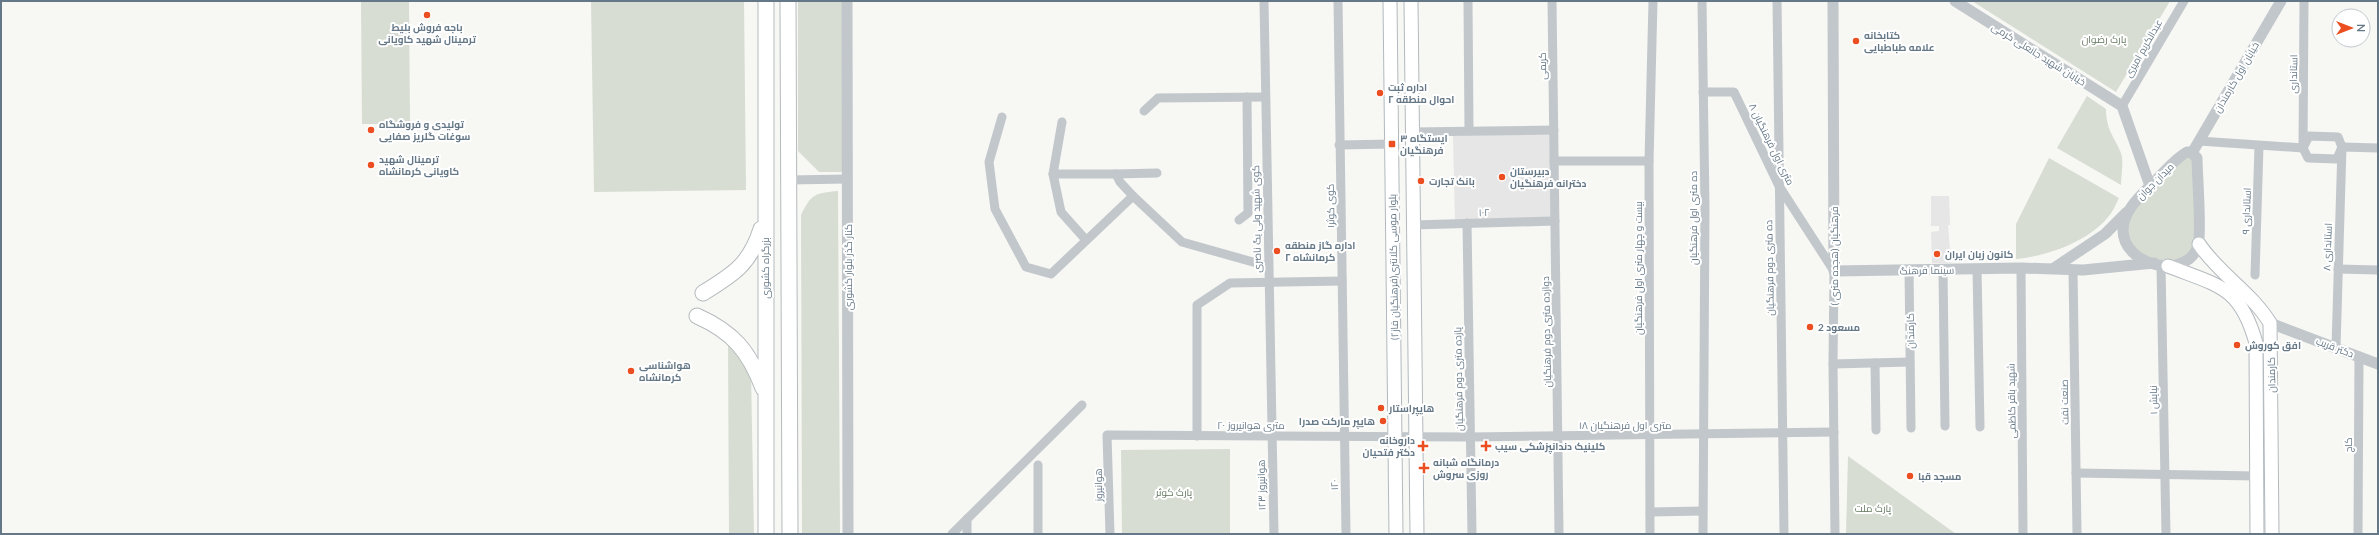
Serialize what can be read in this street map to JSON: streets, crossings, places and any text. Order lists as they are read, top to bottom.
{
  "streets": {
    "highway": ["بزرگراه کشوری"],
    "main road": ["بلوار موسی کلانتری(فرهنگیان فاز۲)", "کارمندان"],
    "street": [
      "عبدالکریم امیری",
      "خیابان شهید جانعلی کرمی",
      "کریمی",
      "استانداری",
      "خیابان اول کارمندان",
      "۸ متری اول فرهنگیان",
      "میدان جوان",
      "کوی کوثر۱",
      "استانداری ۹",
      "۱۰۲",
      "ده متری اول فرهنگیان",
      "کوی شهید ولی بگ ناصری",
      "استانداری ۸",
      "فرهنگیان (هجده متری )",
      "کنار گذر بلوار کشوری",
      "بیست و چهار متری اول فرهنگیان",
      "ده متری دوم فرهنگیان",
      "سینما فرهنگ",
      "دوازده متری دوم فرهنگیان",
      "دکتر قریب",
      "یازده متری دوم فرهنگیان",
      "نیایش ۱",
      "شهید باقر کاظمی",
      "صنعت نفت",
      "۲۰ متری هوانیروز",
      "۱۸ متری اول فرهنگیان",
      "کاج",
      "هوانیروز",
      "۱۲۳ هوانیروز",
      "۱۲۰"
    ]
  },
  "crossings": [
    ["عبدالکریم امیری", "خیابان شهید جانعلی کرمی"],
    ["کریمی", "دوازده متری دوم فرهنگیان"],
    ["خیابان اول کارمندان", "میدان جوان"],
    ["۸ متری اول فرهنگیان", "ده متری اول فرهنگیان"],
    ["۸ متری اول فرهنگیان", "فرهنگیان (هجده متری )"],
    ["۸ متری اول فرهنگیان", "ده متری دوم فرهنگیان"],
    ["۸ متری اول فرهنگیان", "سینما فرهنگ"],
    ["میدان جوان", "سینما فرهنگ"],
    ["میدان جوان", "کارمندان"],
    ["میدان جوان", "نیایش ۱"],
    ["کوی کوثر۱", "۲۰ متری هوانیروز"],
    ["کوی کوثر۱", "۱۲۰"],
    ["۱۰۲", "بلوار موسی کلانتری(فرهنگیان فاز۲)"],
    ["۱۰۲", "دوازده متری دوم فرهنگیان"],
    ["۱۰۲", "یازده متری دوم فرهنگیان"],
    ["ده متری اول فرهنگیان", "۱۸ متری اول فرهنگیان"],
    ["کوی شهید ولی بگ ناصری", "۲۰ متری هوانیروز"],
    ["کوی شهید ولی بگ ناصری", "۱۲۳ هوانیروز"],
    ["استانداری ۸", "دکتر قریب"],
    ["فرهنگیان (هجده متری )", "سینما فرهنگ"],
    ["فرهنگیان (هجده متری )", "کارمندان"],
    ["فرهنگیان (هجده متری )", "۱۸ متری اول فرهنگیان"],
    ["بلوار موسی کلانتری(فرهنگیان فاز۲)", "۲۰ متری هوانیروز"],
    ["بلوار موسی کلانتری(فرهنگیان فاز۲)", "۱۸ متری اول فرهنگیان"],
    ["بیست و چهار متری اول فرهنگیان", "۱۸ متری اول فرهنگیان"],
    ["ده متری دوم فرهنگیان", "۱۸ متری اول فرهنگیان"],
    ["سینما فرهنگ", "کارمندان"],
    ["سینما فرهنگ", "نیایش ۱"],
    ["سینما فرهنگ", "شهید باقر کاظمی"],
    ["سینما فرهنگ", "صنعت نفت"],
    ["کارمندان", "دکتر قریب"],
    ["کارمندان", "نیایش ۱"],
    ["دوازده متری دوم فرهنگیان", "۱۸ متری اول فرهنگیان"],
    ["دکتر قریب", "کاج"],
    ["یازده متری دوم فرهنگیان", "۱۸ متری اول فرهنگیان"],
    ["۲۰ متری هوانیروز", "۱۸ متری اول فرهنگیان"],
    ["۲۰ متری هوانیروز", "هوانیروز"],
    ["۲۰ متری هوانیروز", "۱۲۳ هوانیروز"],
    ["۲۰ متری هوانیروز", "۱۲۰"]
  ],
  "parks": ["پارک رضوان", "پارک کوثر", "پارک ملت"],
  "places": {
    "other": [
      "باجه فروش بلیط ترمینال شهید کاویانی",
      "کتابخانه علامه طباطبایی",
      "اداره ثبت احوال منطقه ۲",
      "توليدی و فروشگاه سوغات گلريز صفايی",
      "ترمینال شهید کاویانی کرمانشاه",
      "دبیرستان دخترانه فرهنگیان",
      "بانک تجارت",
      "اداره گاز منطقه ۲ کرمانشاه",
      "کانون زبان ایران",
      "مسعود 2",
      "افق کوروش",
      "هواشناسی کرمانشاه",
      "هایپراستار",
      "هایپر مارکت صدرا",
      "مسجد قبا"
    ],
    "transit": ["ایستگاه ۳ فرهنگیان"],
    "health": ["داروخانه دکتر فتحیان", "کلینیک دندانپزشکی سیب", "درمانگاه شبانه روزی سروش"]
  },
  "north": "right"
}
